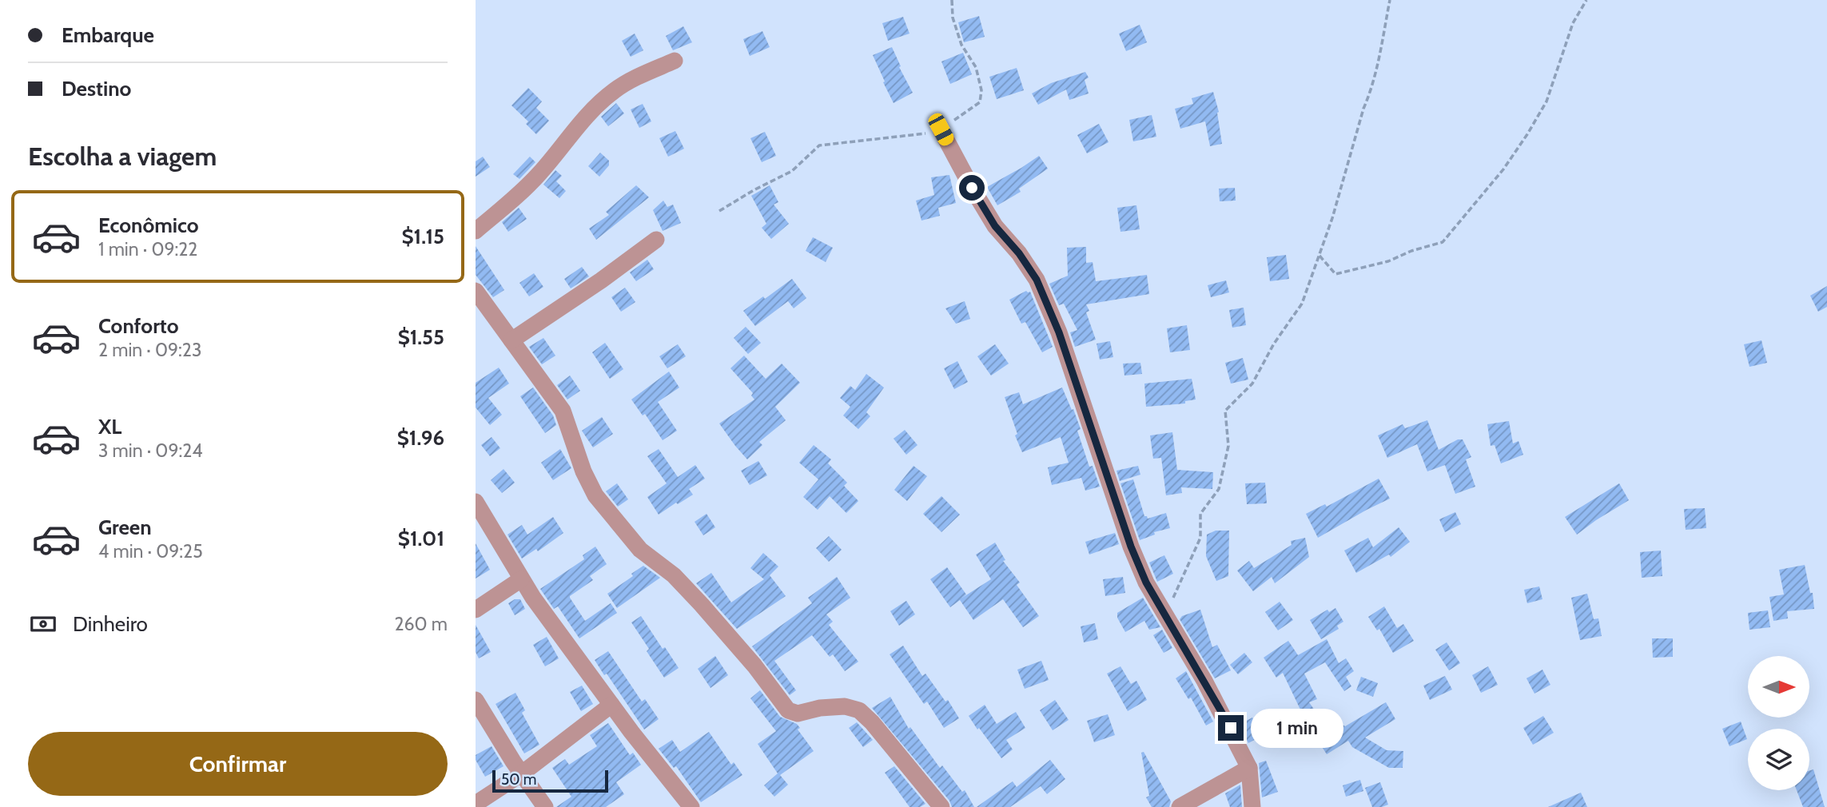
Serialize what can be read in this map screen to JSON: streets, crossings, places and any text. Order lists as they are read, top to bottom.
{
  "scale_bar": "50 m",
  "north": "right",
  "page": {
    "banner": ["Embarque", "Destino"],
    "heading": "Escolha a viagem",
    "list": [
      {
        "name": "Econômico",
        "note": "1 min · 09:22",
        "value": "$1.15"
      },
      {
        "name": "Conforto",
        "note": "2 min · 09:23",
        "value": "$1.55"
      },
      {
        "name": "XL",
        "note": "3 min · 09:24",
        "value": "$1.96"
      },
      {
        "name": "Green",
        "note": "4 min · 09:25",
        "value": "$1.01"
      }
    ],
    "pay": ["Dinheiro", "260 m"],
    "bubble": "1 min",
    "buttons": "Confirmar",
    "scale": "50 m"
  }
}
